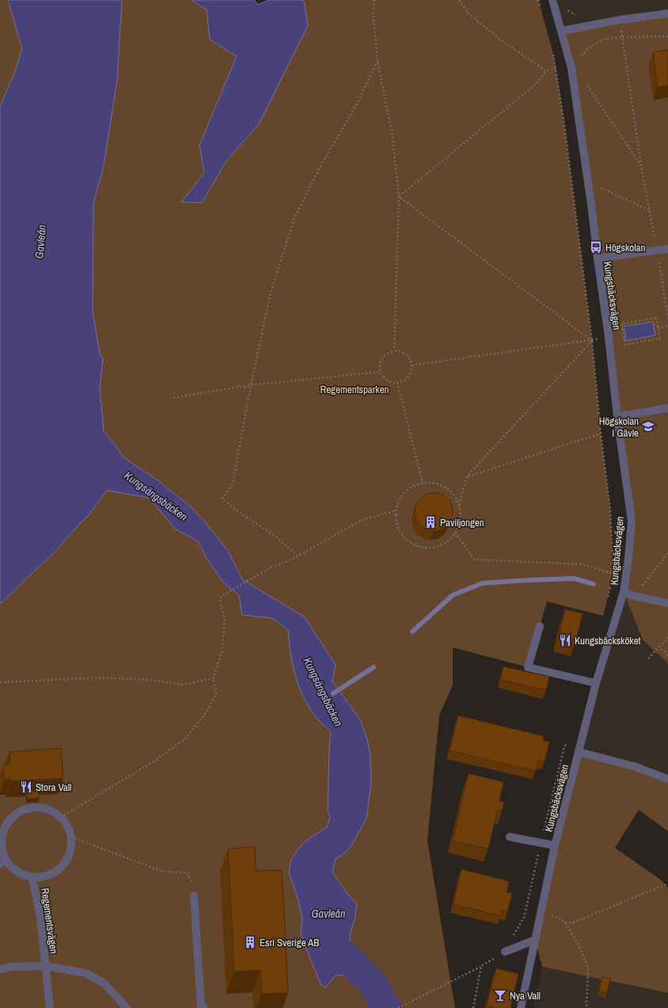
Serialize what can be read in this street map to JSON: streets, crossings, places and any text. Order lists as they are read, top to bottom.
{
  "streets": {
    "street": ["Kungsbäcksvägen", "Regementsvägen"]
  },
  "water": ["Gavleån", "Kungsängsbäcken"],
  "parks": ["Regementsparken"],
  "places": {
    "bus stop": ["Högskolan"],
    "school or university": ["Högskolan i Gävle"],
    "building": ["Paviljongen", "Esri Sverige AB"],
    "restaurant": ["Kungsbäcksköket", "Stora Vall"],
    "bar": ["Nya Vall"]
  }
}
